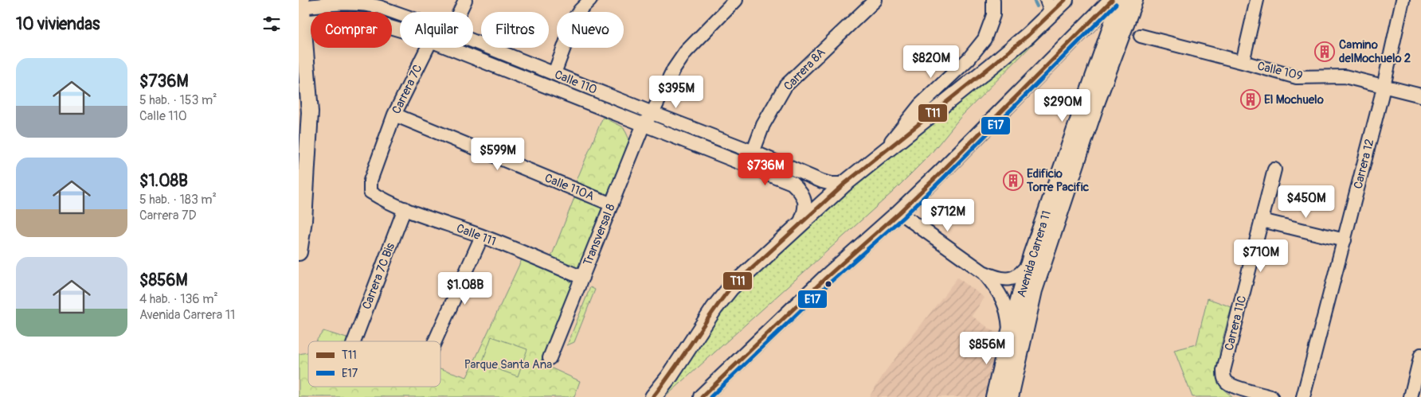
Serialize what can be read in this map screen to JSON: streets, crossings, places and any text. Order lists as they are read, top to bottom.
{
  "streets": {
    "main road": ["Avenida Carrera 11"],
    "street": [
      "Carrera 8A",
      "Calle 109",
      "Calle 110",
      "Carrera 7C",
      "Carrera 12",
      "Calle 110A",
      "Calle 111",
      "Transversal 8",
      "Carrera 7C Bis",
      "Carrera 11C"
    ]
  },
  "crossings": [
    ["Carrera 8A", "Calle 110"],
    ["Calle 109", "Carrera 12"],
    ["Calle 110", "Transversal 8"],
    ["Carrera 7C", "Calle 110A"],
    ["Carrera 7C", "Calle 111"],
    ["Calle 110A", "Transversal 8"],
    ["Calle 111", "Transversal 8"],
    ["Calle 111", "Carrera 7C Bis"]
  ],
  "parks": ["Parque Santa Ana"],
  "places": {
    "building": ["Camino delMochuelo 2", "El Mochuelo", "Edificio Torre Pacific"]
  },
  "lines": ["transit line T11", "transit line E17"],
  "legend": ["T11", "E17"],
  "page": {
    "heading": "10 viviendas",
    "chip": [
      "Comprar",
      "Alquilar",
      "Filtros",
      "Nuevo"
    ],
    "price": [
      "$820M",
      "$395M",
      "$290M",
      "$599M",
      "$736M",
      "$450M",
      "$712M",
      "$710M",
      "$1.08B",
      "$856M"
    ],
    "list": [
      {
        "name": "$736M",
        "note": "5 hab. · 153 m² · Calle 110"
      },
      {
        "name": "$1.08B",
        "note": "5 hab. · 183 m² · Carrera 7D"
      },
      {
        "name": "$856M",
        "note": "4 hab. · 136 m² · Avenida Carrera 11"
      }
    ]
  }
}
